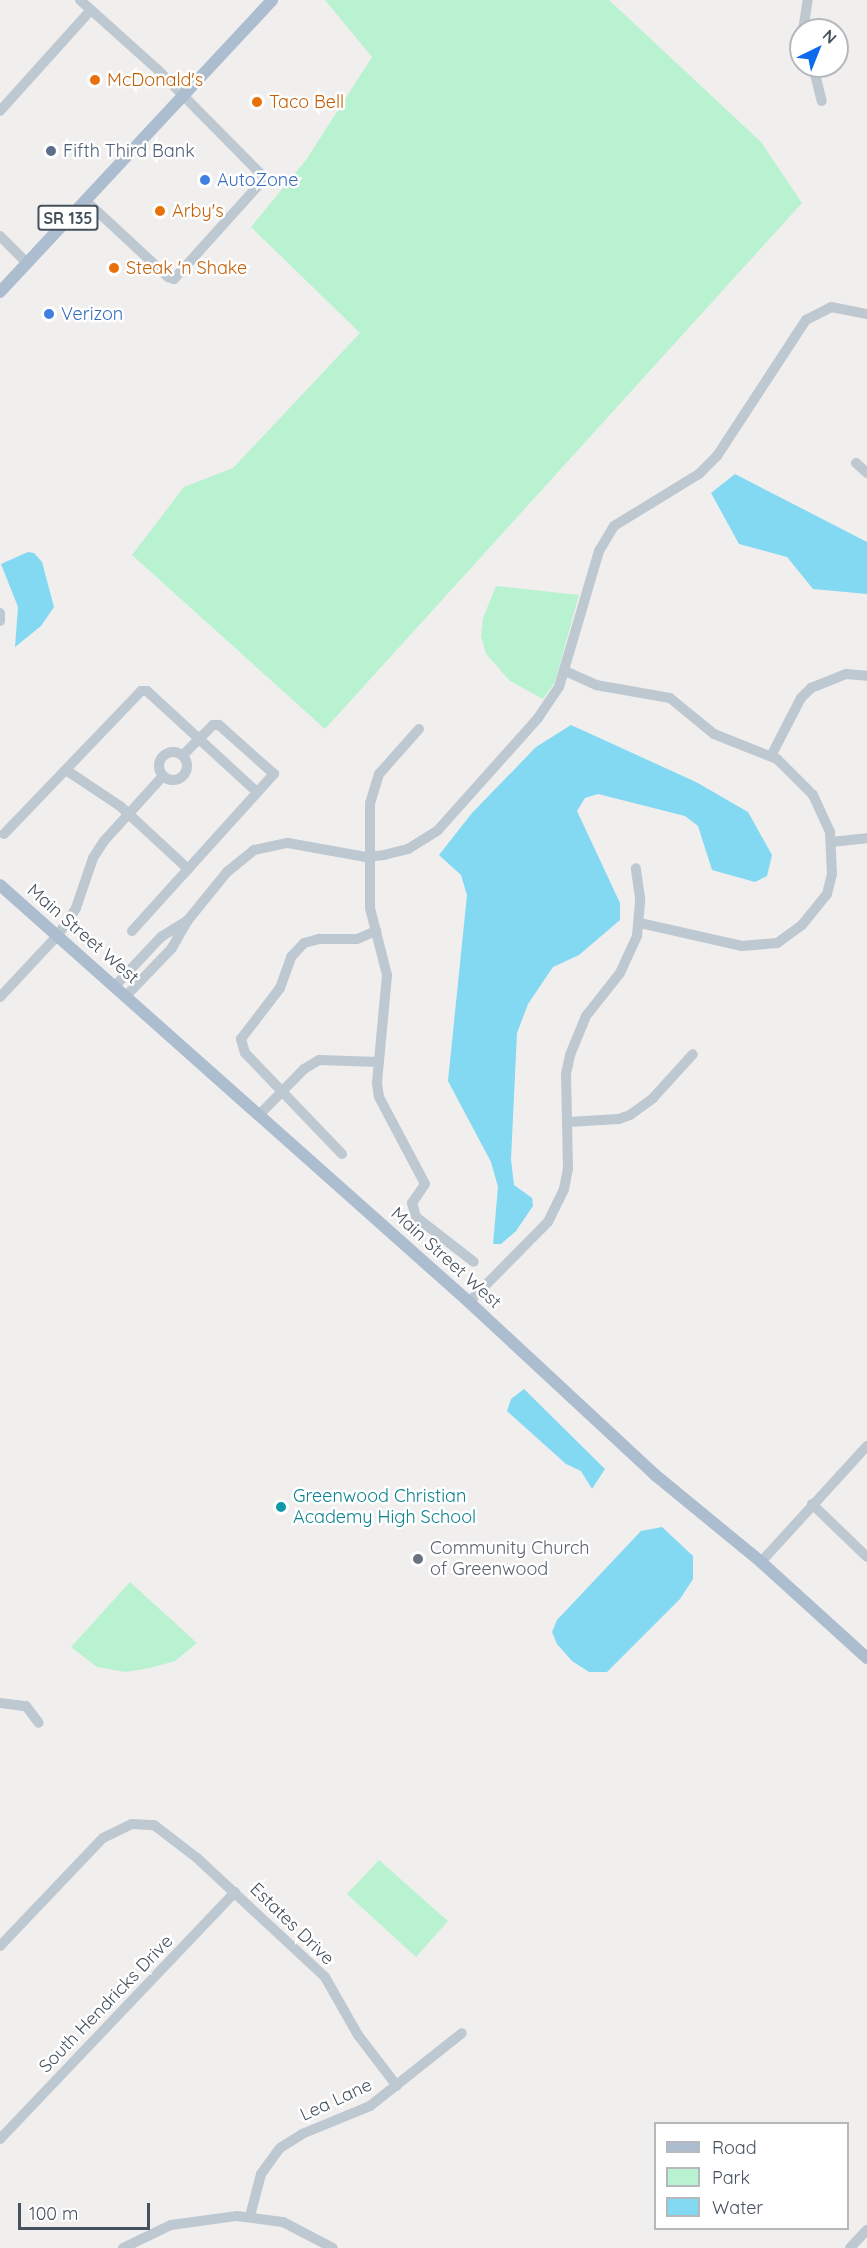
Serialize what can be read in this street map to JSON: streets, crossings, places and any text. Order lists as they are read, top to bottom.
{
  "streets": {
    "main road": ["SR 135", "Main Street West"],
    "street": ["Estates Drive", "South Hendricks Drive", "Lea Lane"]
  },
  "crossings": [
    ["Estates Drive", "South Hendricks Drive"],
    ["Estates Drive", "Lea Lane"]
  ],
  "places": [
    "McDonald's",
    "Taco Bell",
    "Fifth Third Bank",
    "AutoZone",
    "Arby's",
    "Steak 'n Shake",
    "Verizon",
    "Greenwood Christian Academy High School",
    "Community Church of Greenwood"
  ],
  "legend": ["Road", "Park", "Water"],
  "scale_bar": "100 m",
  "north": "top right"
}
